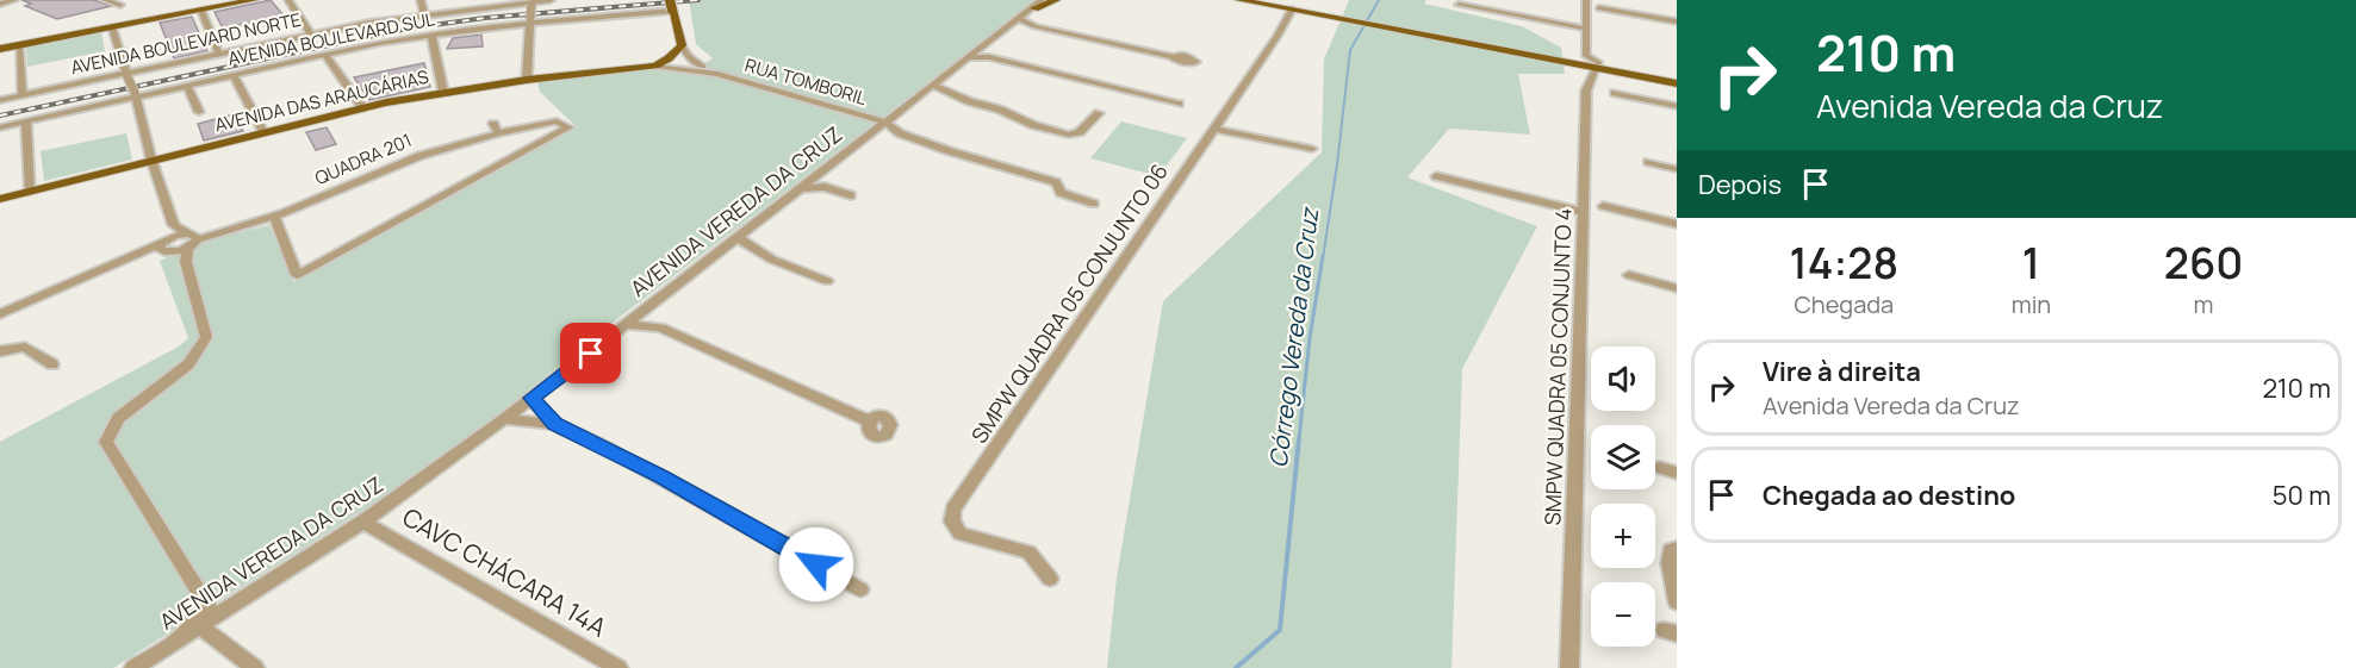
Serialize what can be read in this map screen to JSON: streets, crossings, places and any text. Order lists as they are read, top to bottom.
{
  "streets": {
    "main road": ["AVENIDA DAS ARAUCÁRIAS"],
    "street": [
      "AVENIDA BOULEVARD SUL",
      "AVENIDA BOULEVARD NORTE",
      "RUA TOMBORIL",
      "QUADRA 201",
      "AVENIDA VEREDA DA CRUZ",
      "SMPW QUADRA 05 CONJUNTO 06",
      "SMPW QUADRA 05 CONJUNTO 4",
      "CAVC CHÁCARA 14A"
    ]
  },
  "crossings": [
    ["RUA TOMBORIL", "AVENIDA DAS ARAUCÁRIAS"],
    ["RUA TOMBORIL", "AVENIDA VEREDA DA CRUZ"],
    ["AVENIDA VEREDA DA CRUZ", "CAVC CHÁCARA 14A"]
  ],
  "water": ["Córrego Vereda da Cruz"],
  "page": {
    "turn": ["210 m", "Avenida Vereda da Cruz"],
    "then": "Depois",
    "eta": [
      "14:28",
      "Chegada",
      "1",
      "min",
      "260",
      "m"
    ],
    "list": [
      {
        "name": "Vire à direita",
        "note": "Avenida Vereda da Cruz",
        "value": "210 m"
      },
      {
        "name": "Chegada ao destino",
        "value": "50 m"
      }
    ],
    "map_buttons": ["+", "−"]
  }
}
